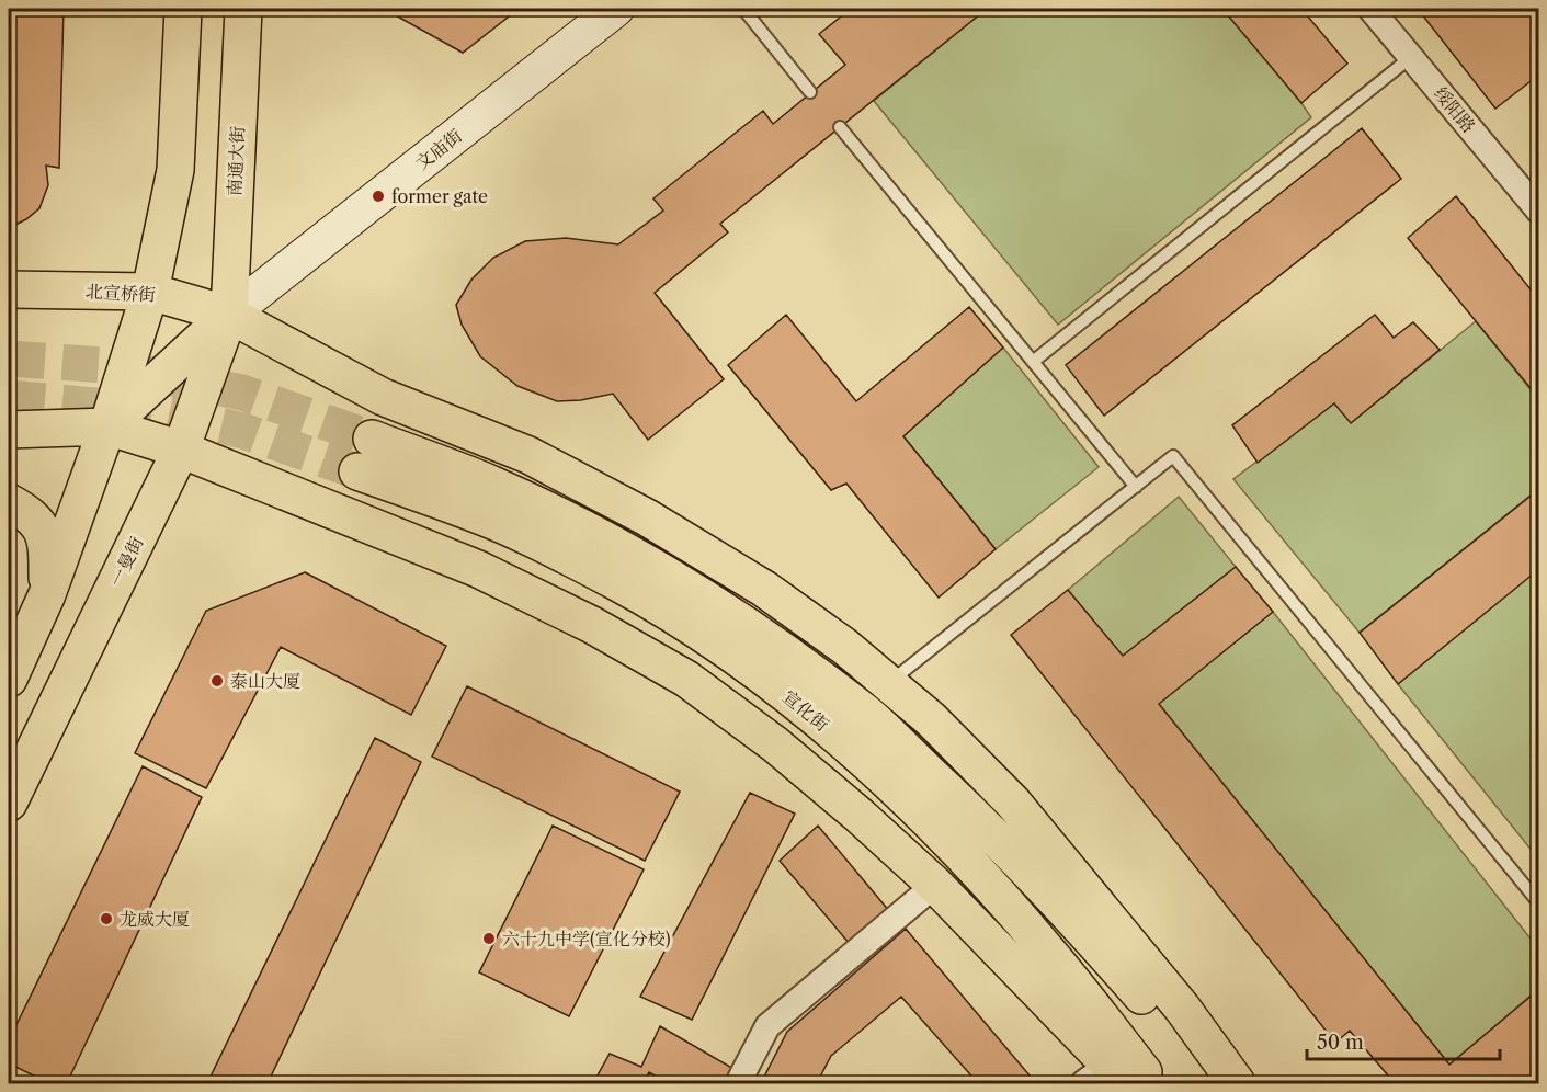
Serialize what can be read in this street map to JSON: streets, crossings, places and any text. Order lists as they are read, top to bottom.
{
  "streets": {
    "main road": [
      "文庙街",
      "南通大街",
      "北宣桥街",
      "一曼街",
      "宣化街"
    ],
    "street": ["绥阳路"]
  },
  "crossings": [
    ["文庙街", "南通大街"],
    ["文庙街", "北宣桥街"],
    ["文庙街", "一曼街"],
    ["南通大街", "北宣桥街"],
    ["南通大街", "一曼街"],
    ["北宣桥街", "一曼街"]
  ],
  "places": [
    "former gate",
    "泰山大厦",
    "龙威大厦",
    "六十九中学(宣化分校)"
  ],
  "scale_bar": "50 m"
}
